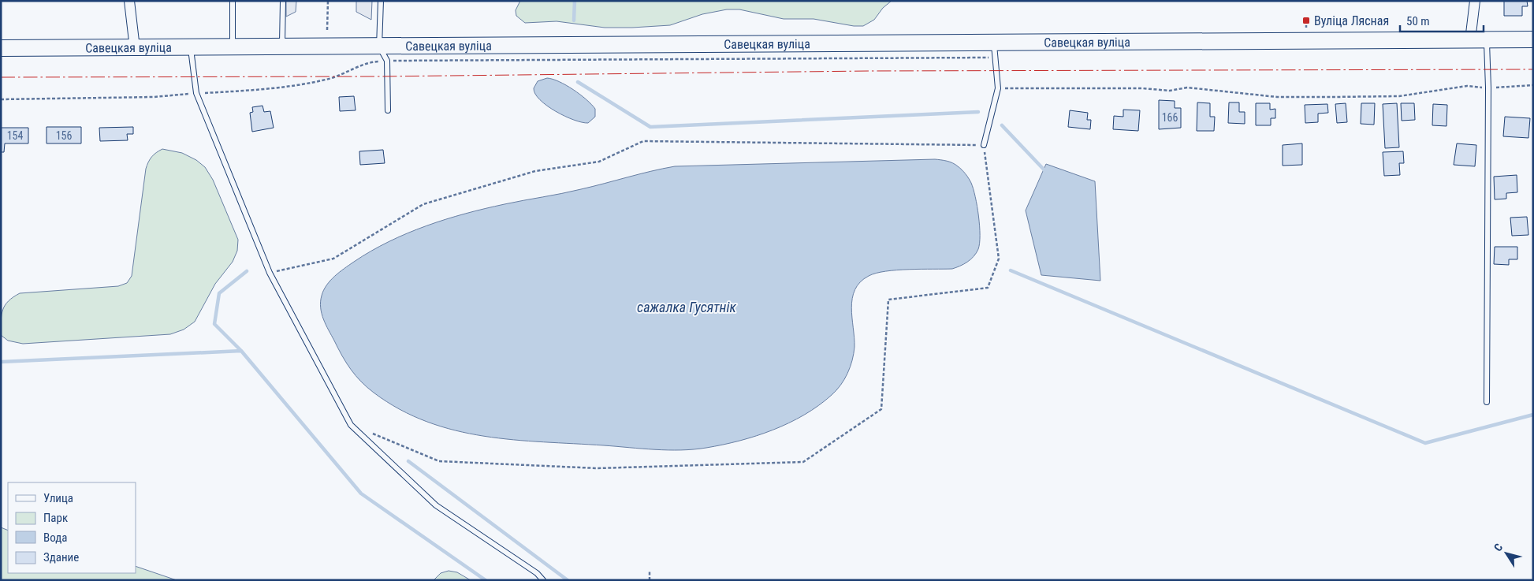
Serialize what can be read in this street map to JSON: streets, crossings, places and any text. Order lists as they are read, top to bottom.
{
  "streets": {
    "main road": ["Савецкая вуліца"]
  },
  "water": ["сажалка Гусятнік"],
  "places": {
    "transit": ["Вуліца Лясная"]
  },
  "house_numbers": ["166", "154", "156"],
  "legend": [
    "Улица",
    "Парк",
    "Вода",
    "Здание"
  ],
  "scale_bar": "50 m",
  "north": "top left"
}
